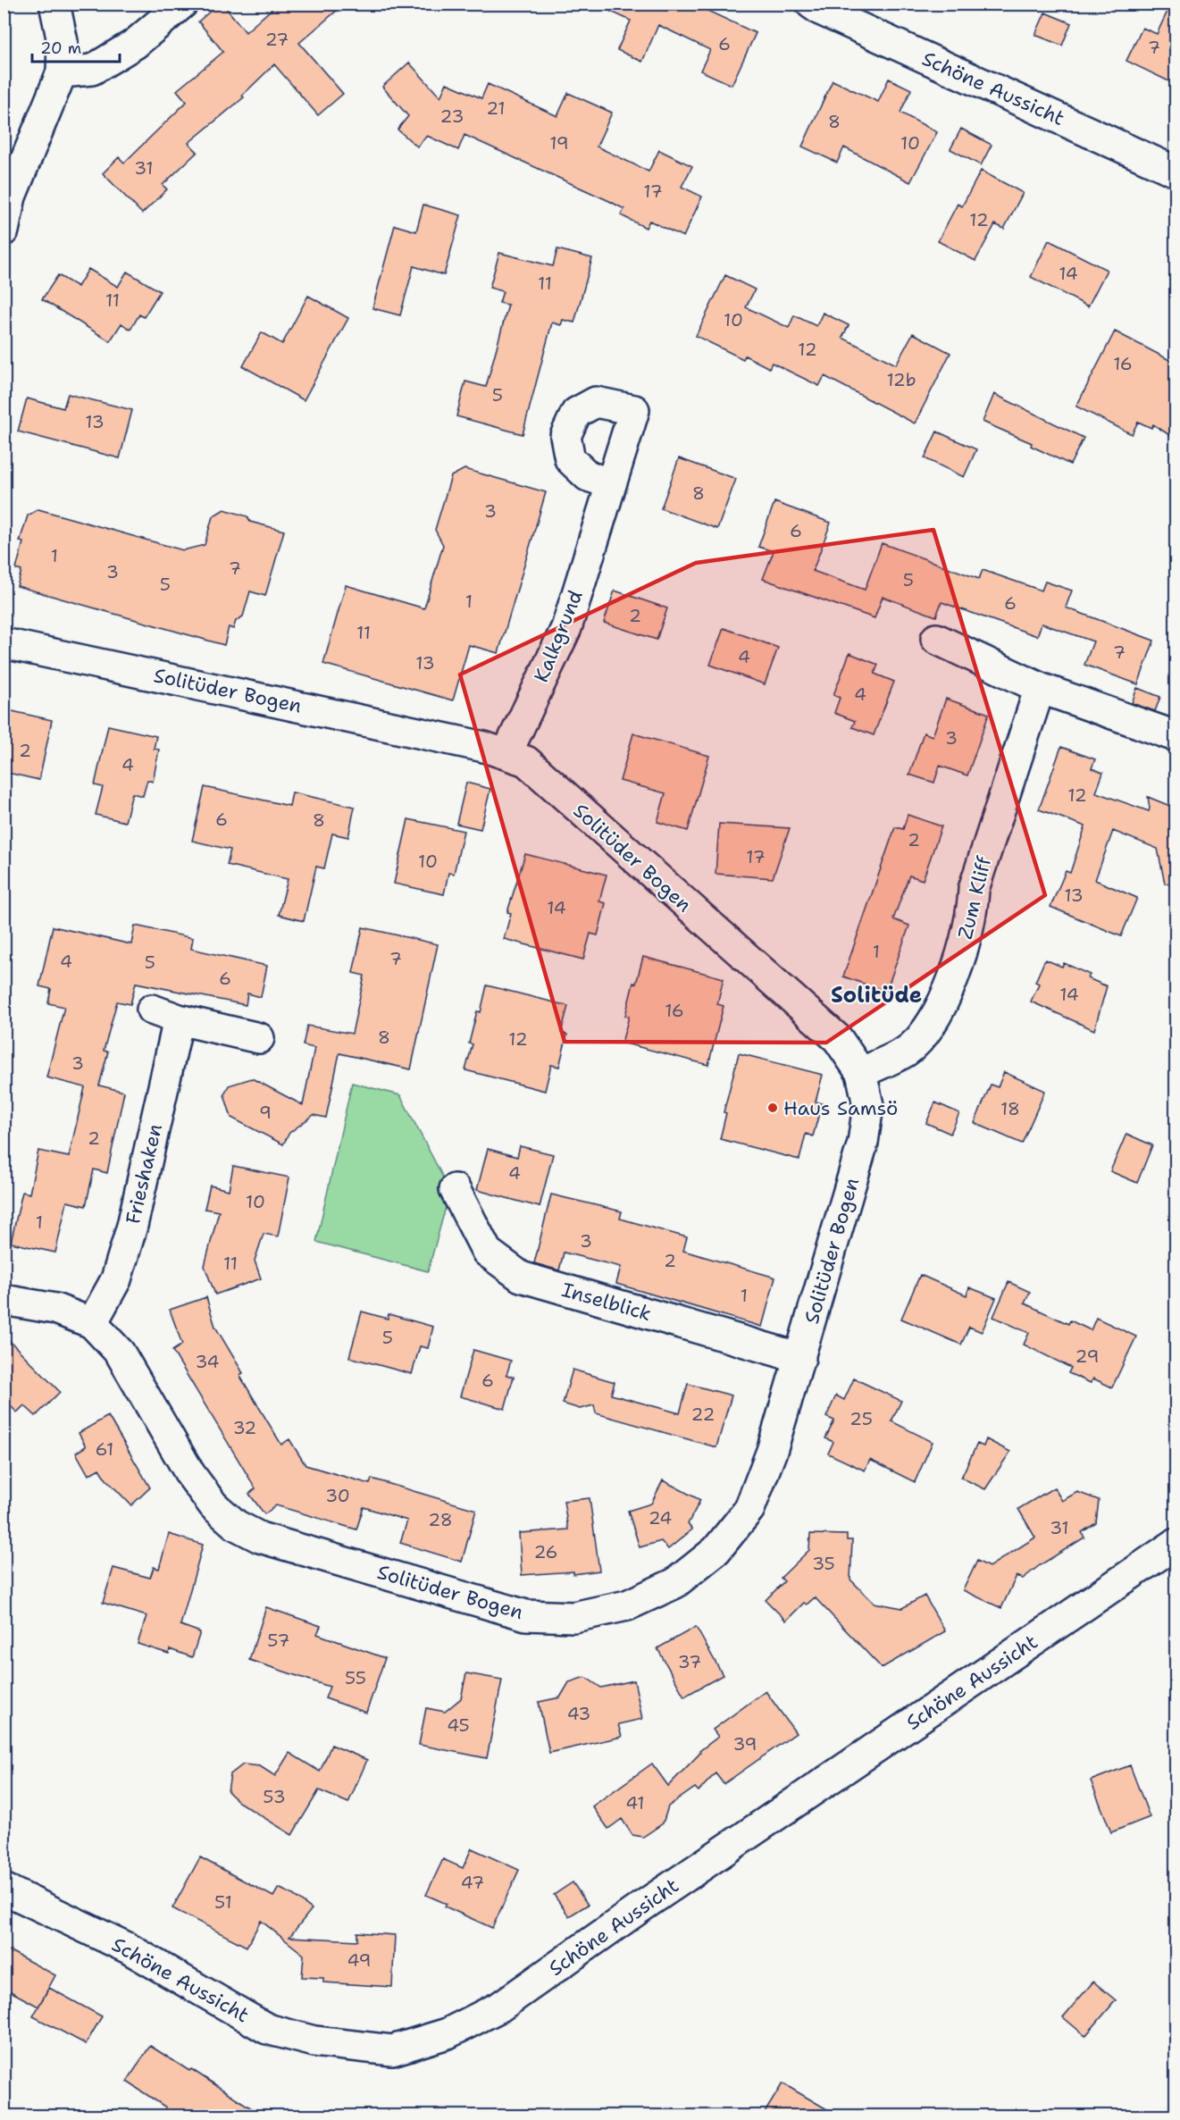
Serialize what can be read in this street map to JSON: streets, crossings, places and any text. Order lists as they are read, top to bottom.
{
  "streets": {
    "street": [
      "Schöne Aussicht",
      "Kalkgrund",
      "Solitüder Bogen",
      "Zum Kliff",
      "Frieshaken",
      "Inselblick"
    ]
  },
  "crossings": [
    ["Kalkgrund", "Solitüder Bogen"],
    ["Solitüder Bogen", "Zum Kliff"],
    ["Solitüder Bogen", "Frieshaken"],
    ["Solitüder Bogen", "Inselblick"]
  ],
  "districts": ["Solitüde"],
  "places": ["Haus Samsö"],
  "house_numbers": [
    "27",
    "6",
    "7",
    "21",
    "23",
    "8",
    "19",
    "10",
    "31",
    "17",
    "12",
    "14",
    "11",
    "11",
    "10",
    "12",
    "16",
    "12b",
    "5",
    "13",
    "8",
    "3",
    "6",
    "1",
    "7",
    "3",
    "5",
    "5",
    "1",
    "6",
    "2",
    "11",
    "7",
    "4",
    "13",
    "4",
    "3",
    "2",
    "4",
    "12",
    "6",
    "8",
    "2",
    "17",
    "10",
    "13",
    "14",
    "1",
    "7",
    "4",
    "5",
    "6",
    "14",
    "16",
    "8",
    "12",
    "3",
    "18",
    "9",
    "2",
    "4",
    "10",
    "1",
    "3",
    "2",
    "11",
    "1",
    "5",
    "29",
    "34",
    "6",
    "22",
    "25",
    "32",
    "61",
    "30",
    "24",
    "28",
    "31",
    "26",
    "35",
    "57",
    "37",
    "55",
    "43",
    "45",
    "39",
    "53",
    "41",
    "47",
    "51",
    "49"
  ],
  "scale_bar": "20 m"
}
